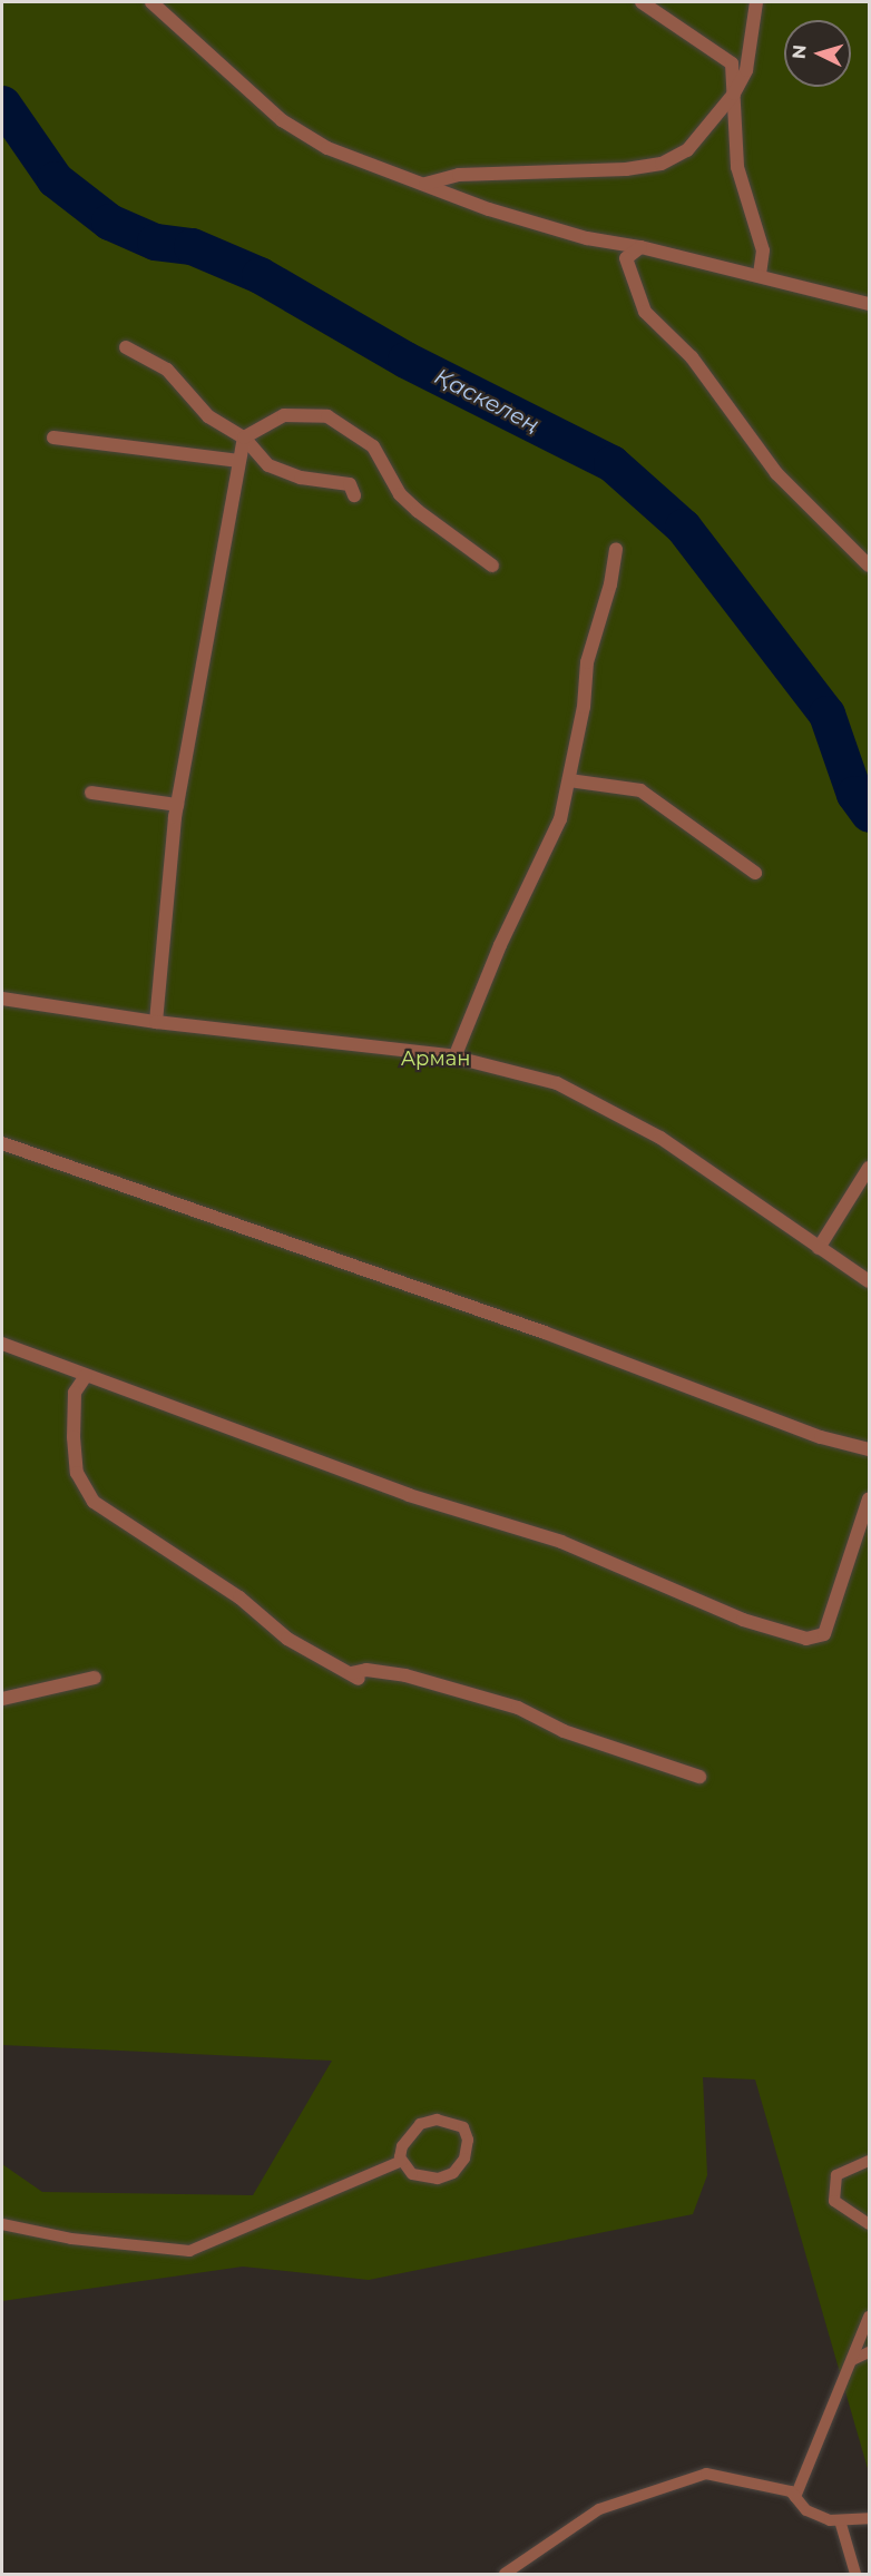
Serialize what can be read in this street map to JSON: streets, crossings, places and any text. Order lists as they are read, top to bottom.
{
  "water": ["Қаскелең"],
  "parks": ["Арман"],
  "north": "left"
}
